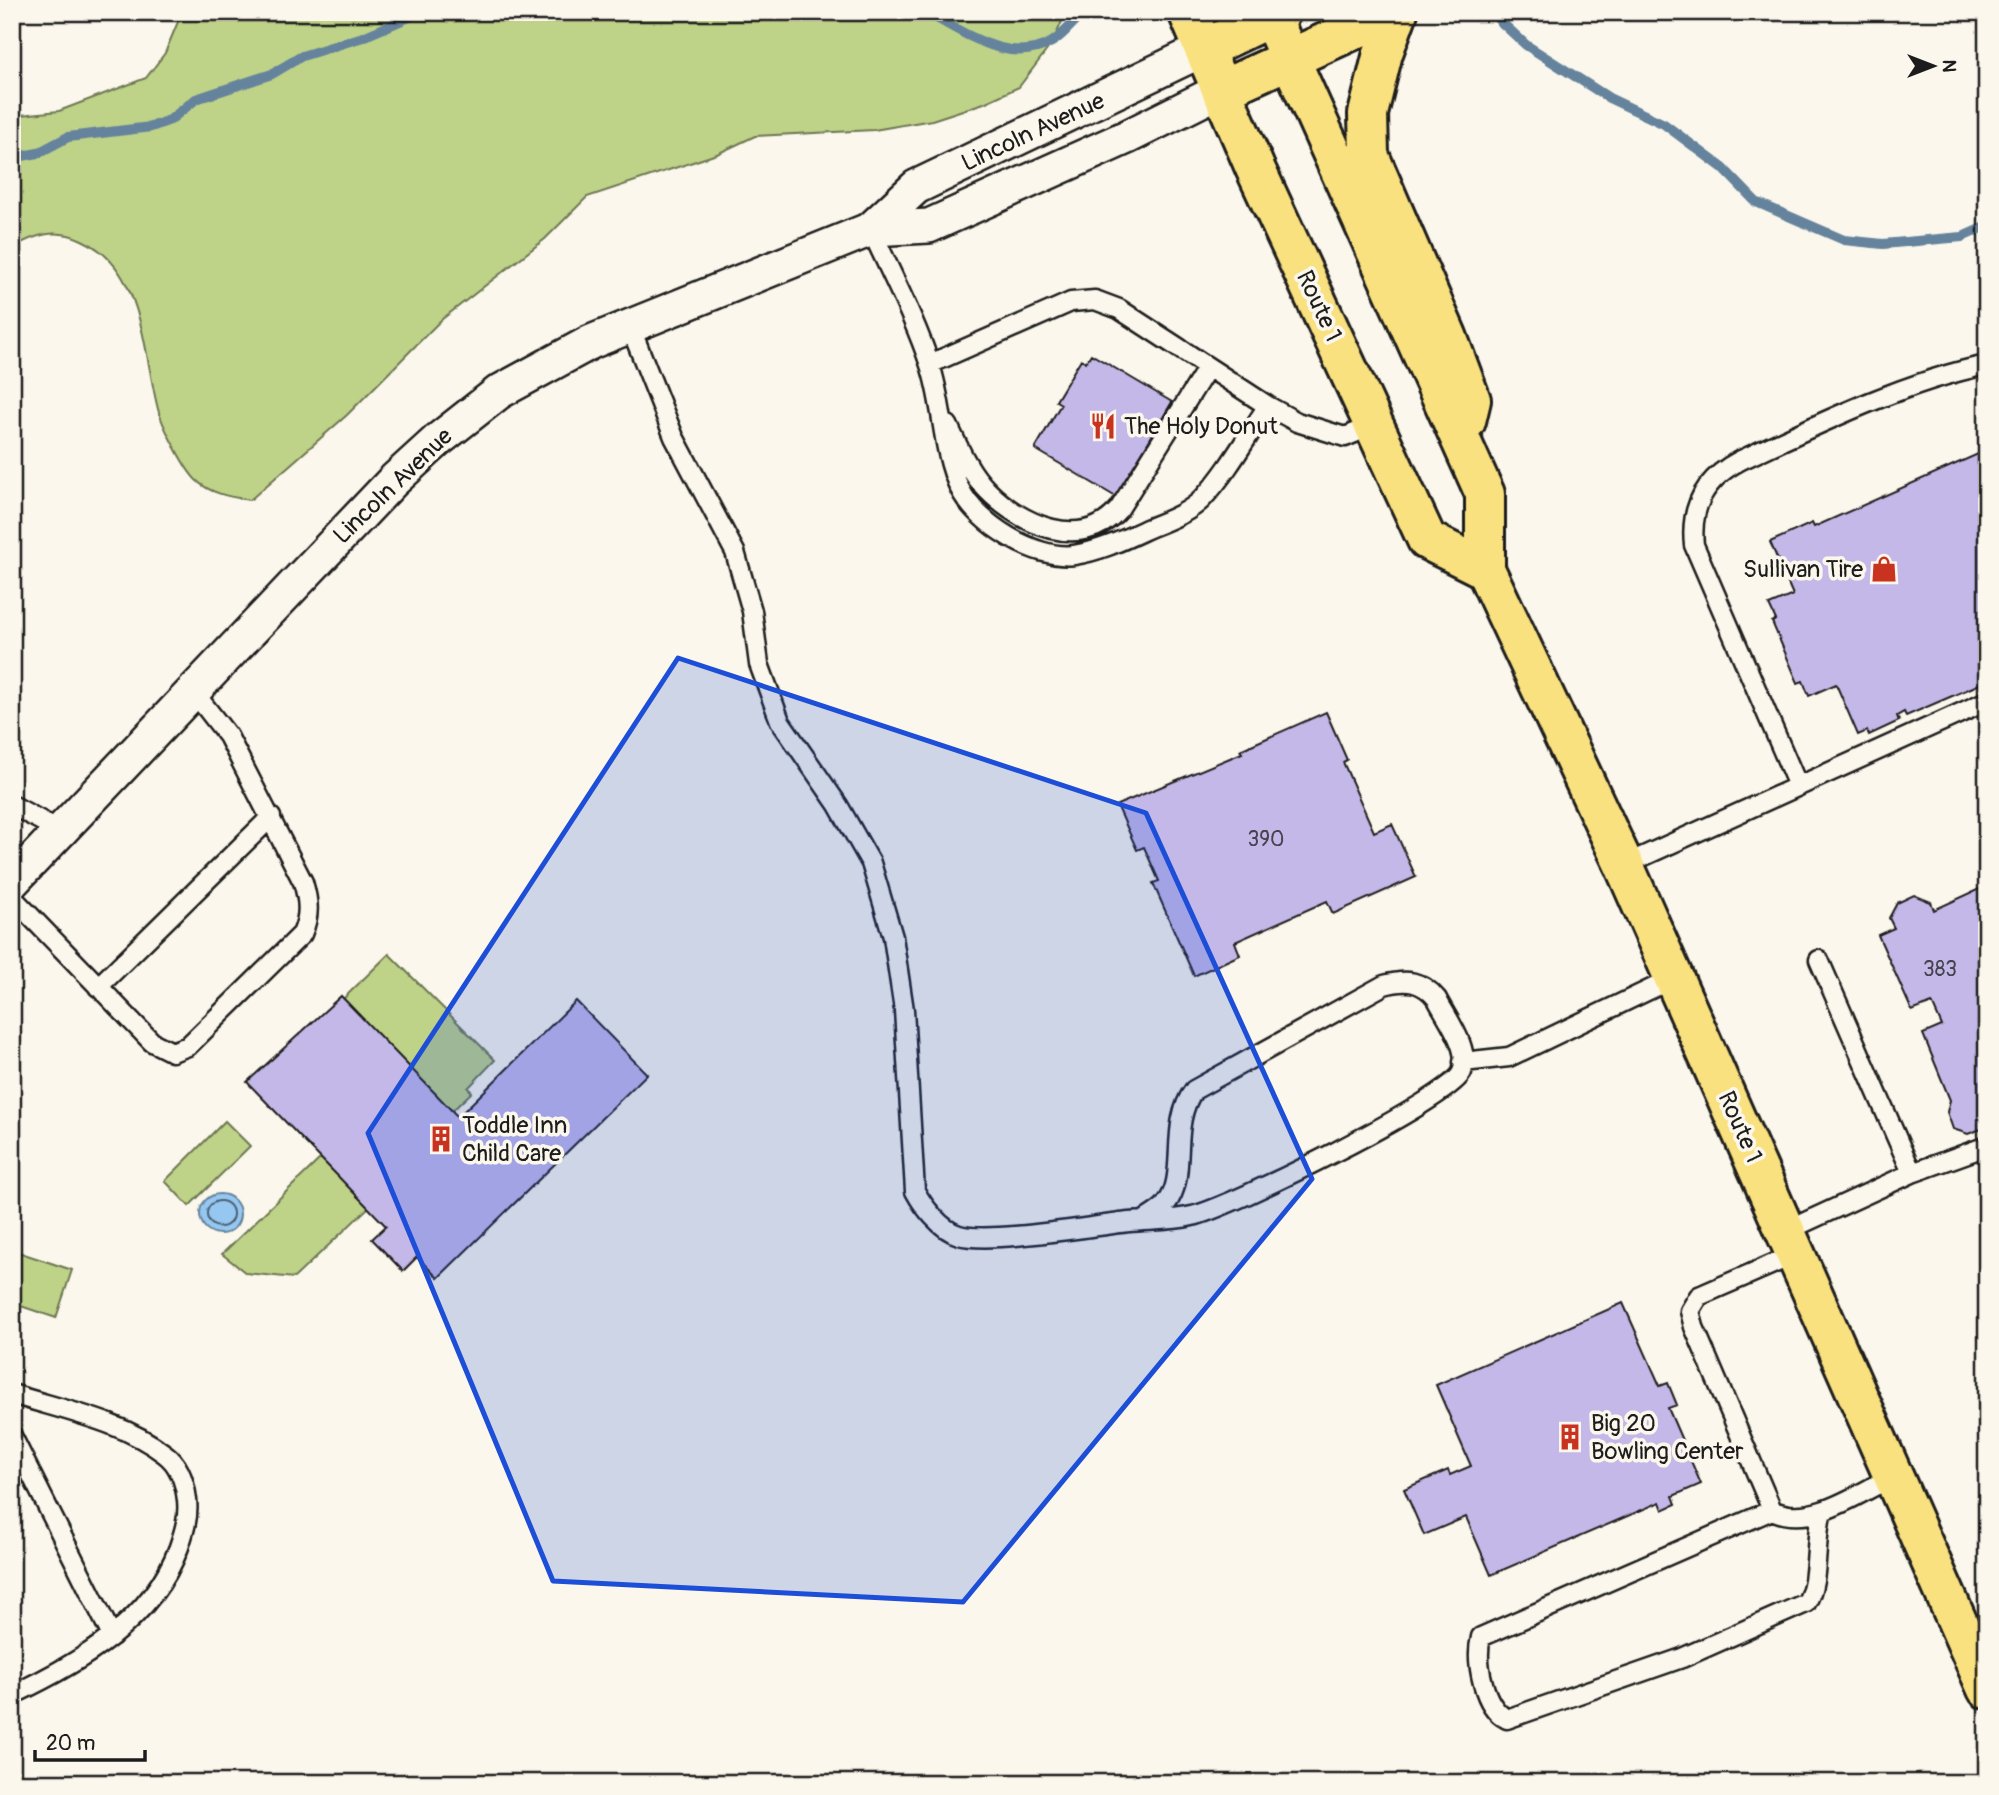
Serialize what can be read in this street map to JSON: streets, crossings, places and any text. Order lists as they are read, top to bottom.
{
  "streets": {
    "main road": ["Route 1"],
    "street": ["Lincoln Avenue"]
  },
  "crossings": [
    ["Lincoln Avenue", "Route 1"]
  ],
  "places": {
    "restaurant": ["The Holy Donut"],
    "shop": ["Sullivan Tire"],
    "building": ["Toddle Inn Child Care", "Big 20 Bowling Center"]
  },
  "house_numbers": ["390", "383"],
  "scale_bar": "20 m",
  "north": "right"
}
